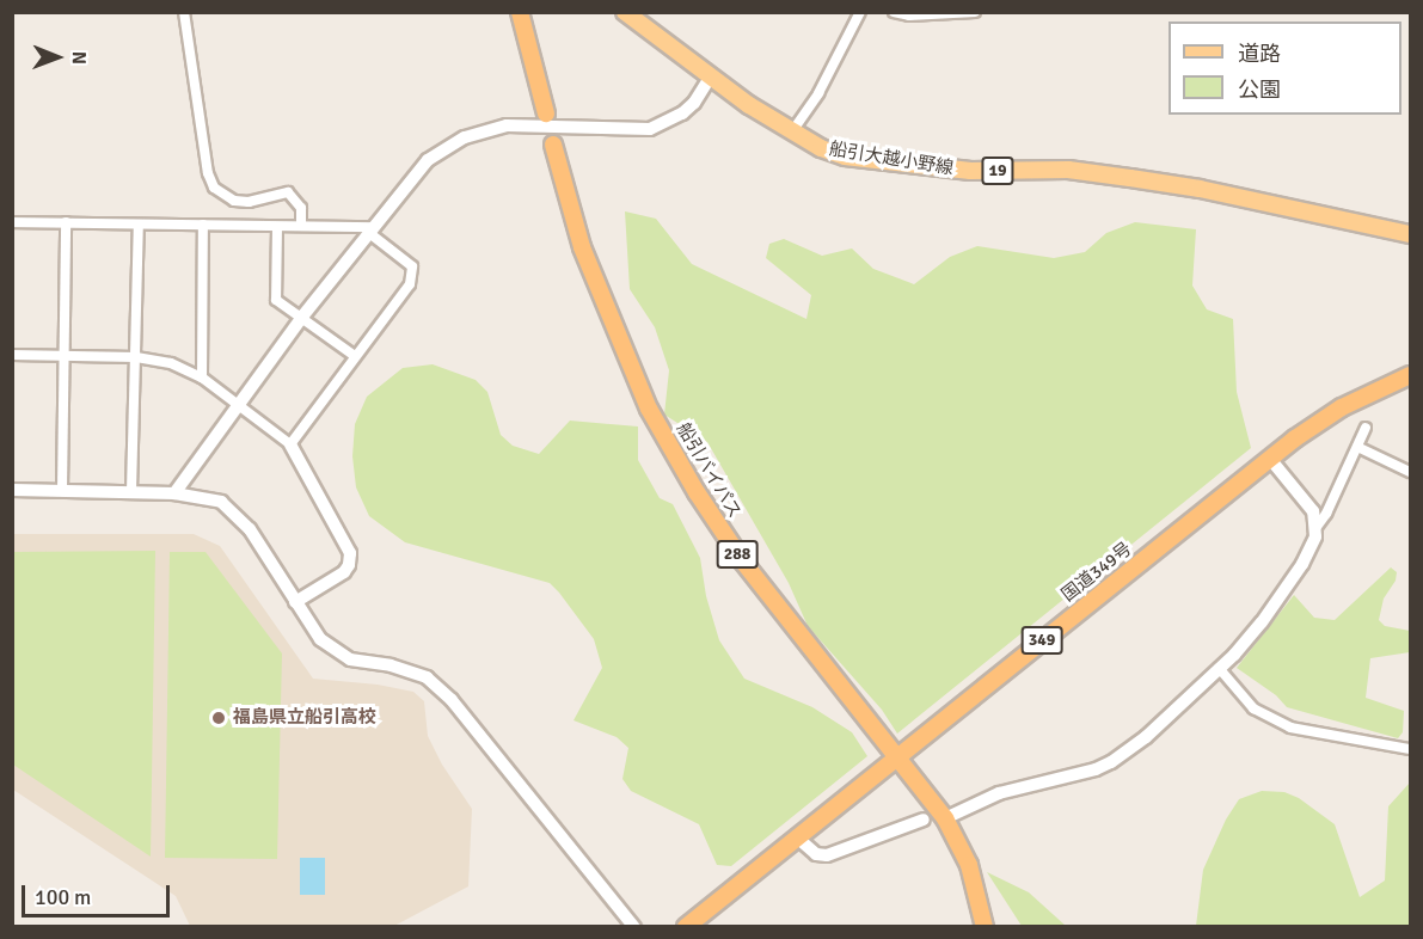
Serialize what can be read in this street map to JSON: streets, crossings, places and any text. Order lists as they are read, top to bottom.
{
  "streets": {
    "highway": [
      "船引バイパス",
      "288",
      "国道349号",
      "349"
    ],
    "main road": ["船引大越小野線", "19"]
  },
  "crossings": [
    ["船引バイパス", "国道349号"]
  ],
  "places": ["福島県立船引高校"],
  "legend": ["道路", "公園"],
  "scale_bar": "100 m",
  "north": "right"
}
